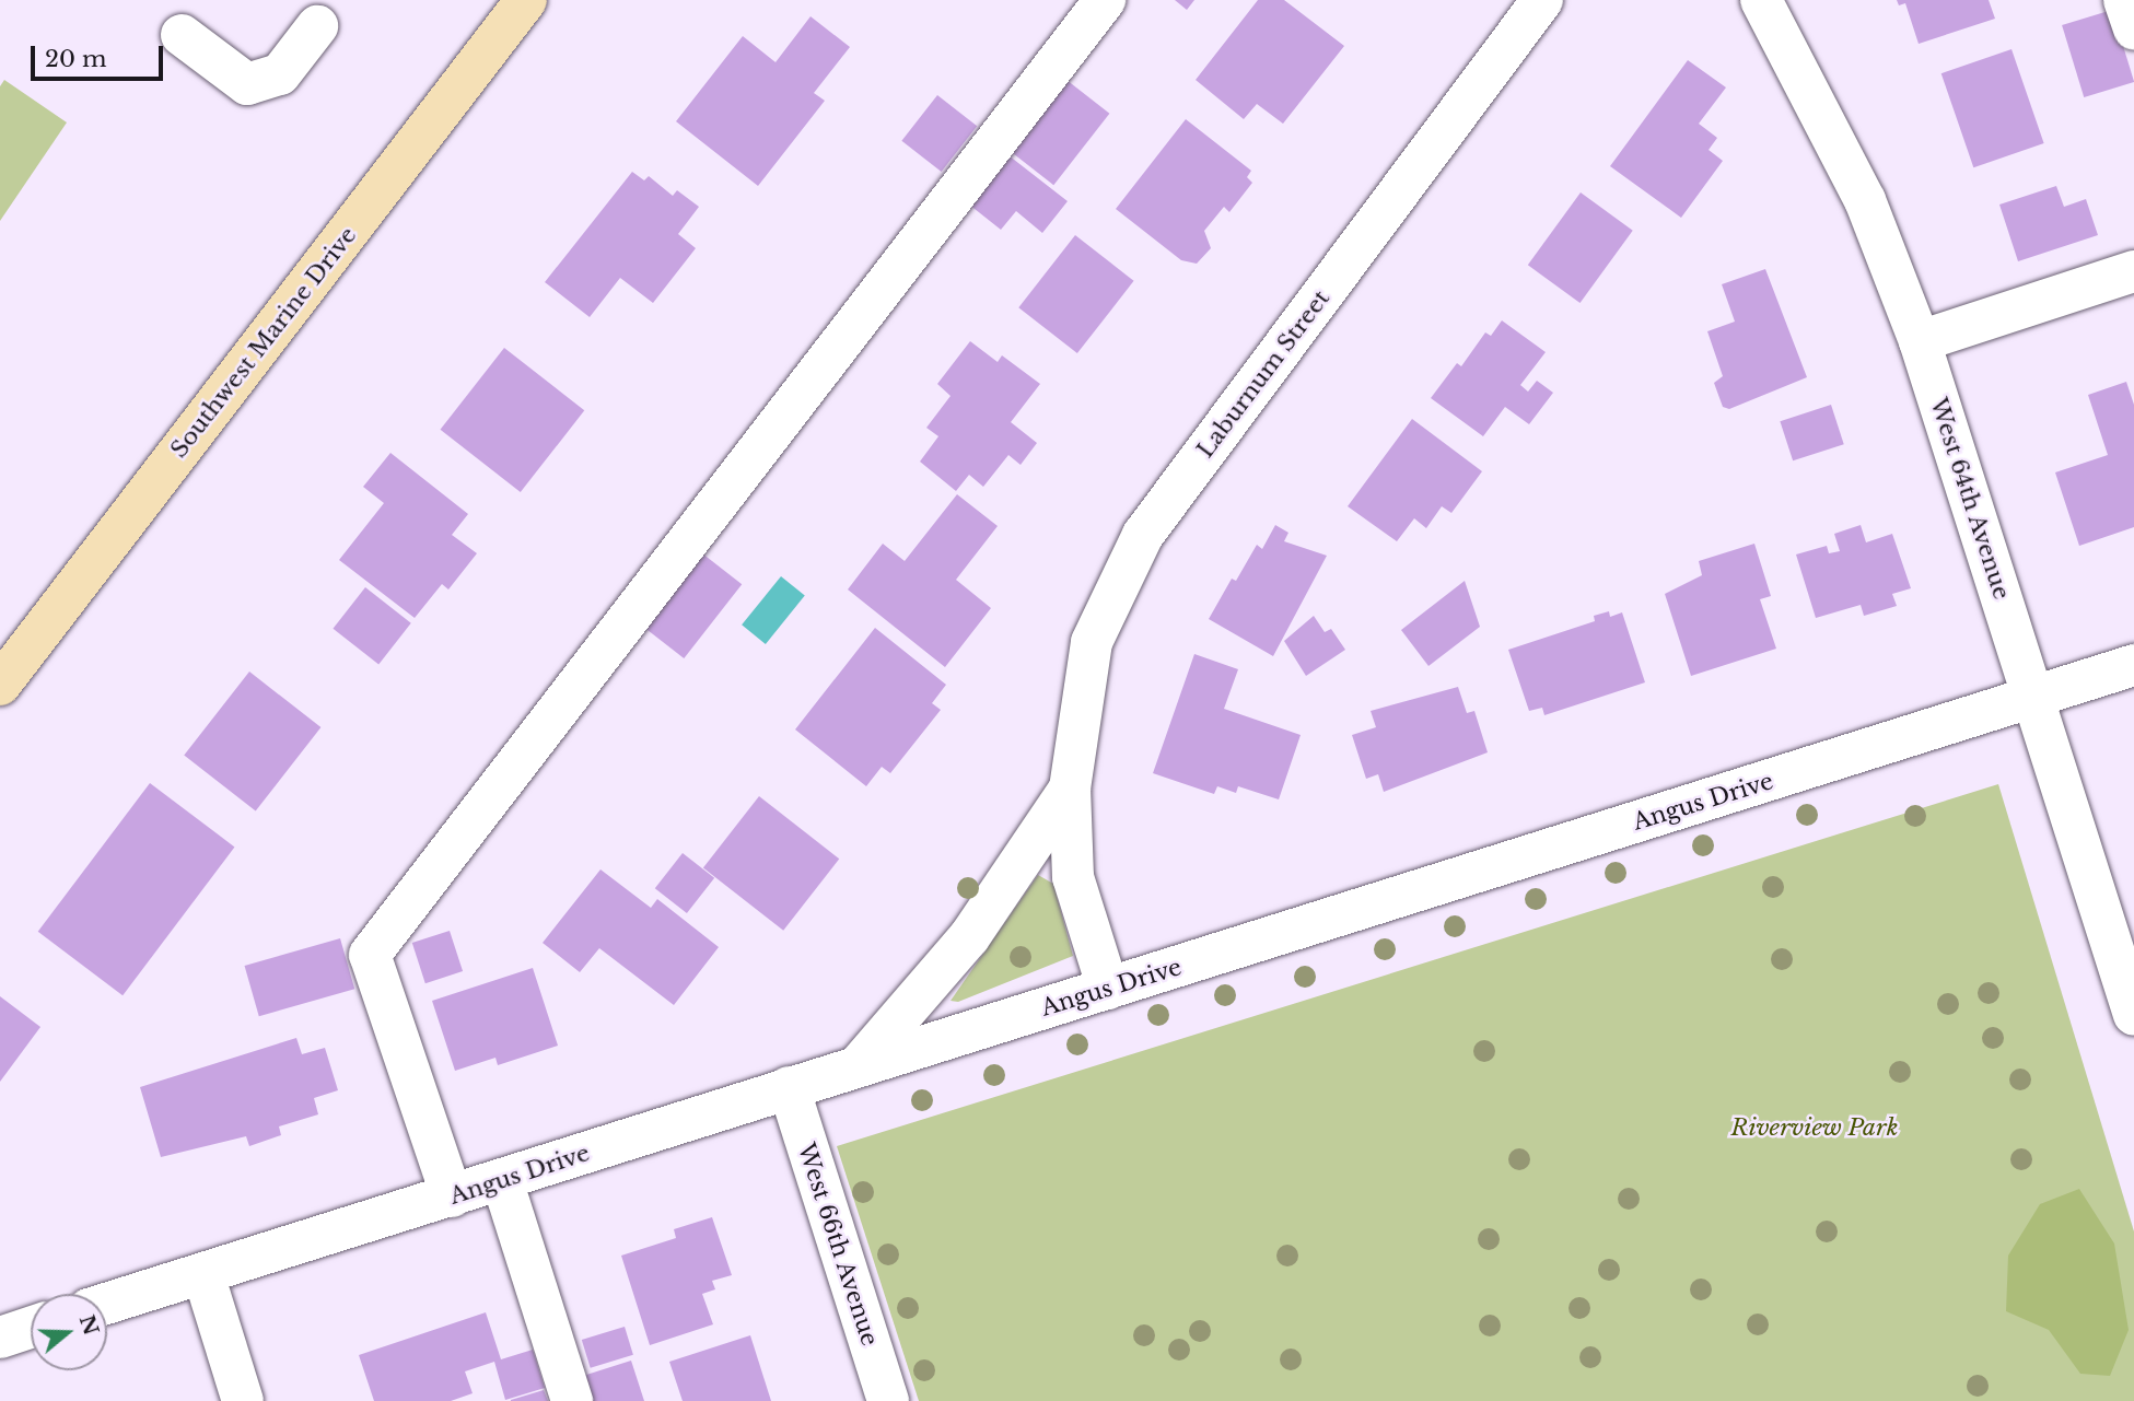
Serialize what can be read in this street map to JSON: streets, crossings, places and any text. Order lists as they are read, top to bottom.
{
  "streets": {
    "main road": ["Southwest Marine Drive"],
    "street": [
      "Laburnum Street",
      "West 64th Avenue",
      "Angus Drive",
      "West 66th Avenue"
    ]
  },
  "crossings": [
    ["Laburnum Street", "Angus Drive"],
    ["West 64th Avenue", "Angus Drive"],
    ["Angus Drive", "West 66th Avenue"]
  ],
  "parks": ["Riverview Park"],
  "scale_bar": "20 m",
  "north": "right"
}
